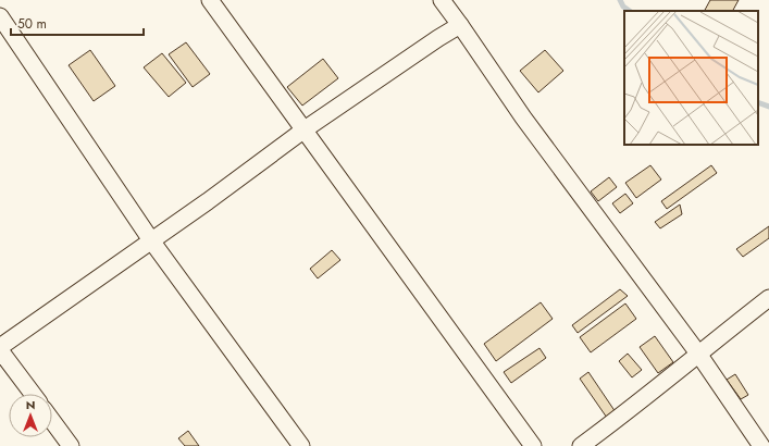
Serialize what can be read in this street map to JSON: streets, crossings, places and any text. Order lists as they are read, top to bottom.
{
  "scale_bar": "50 m",
  "north": "top"
}
